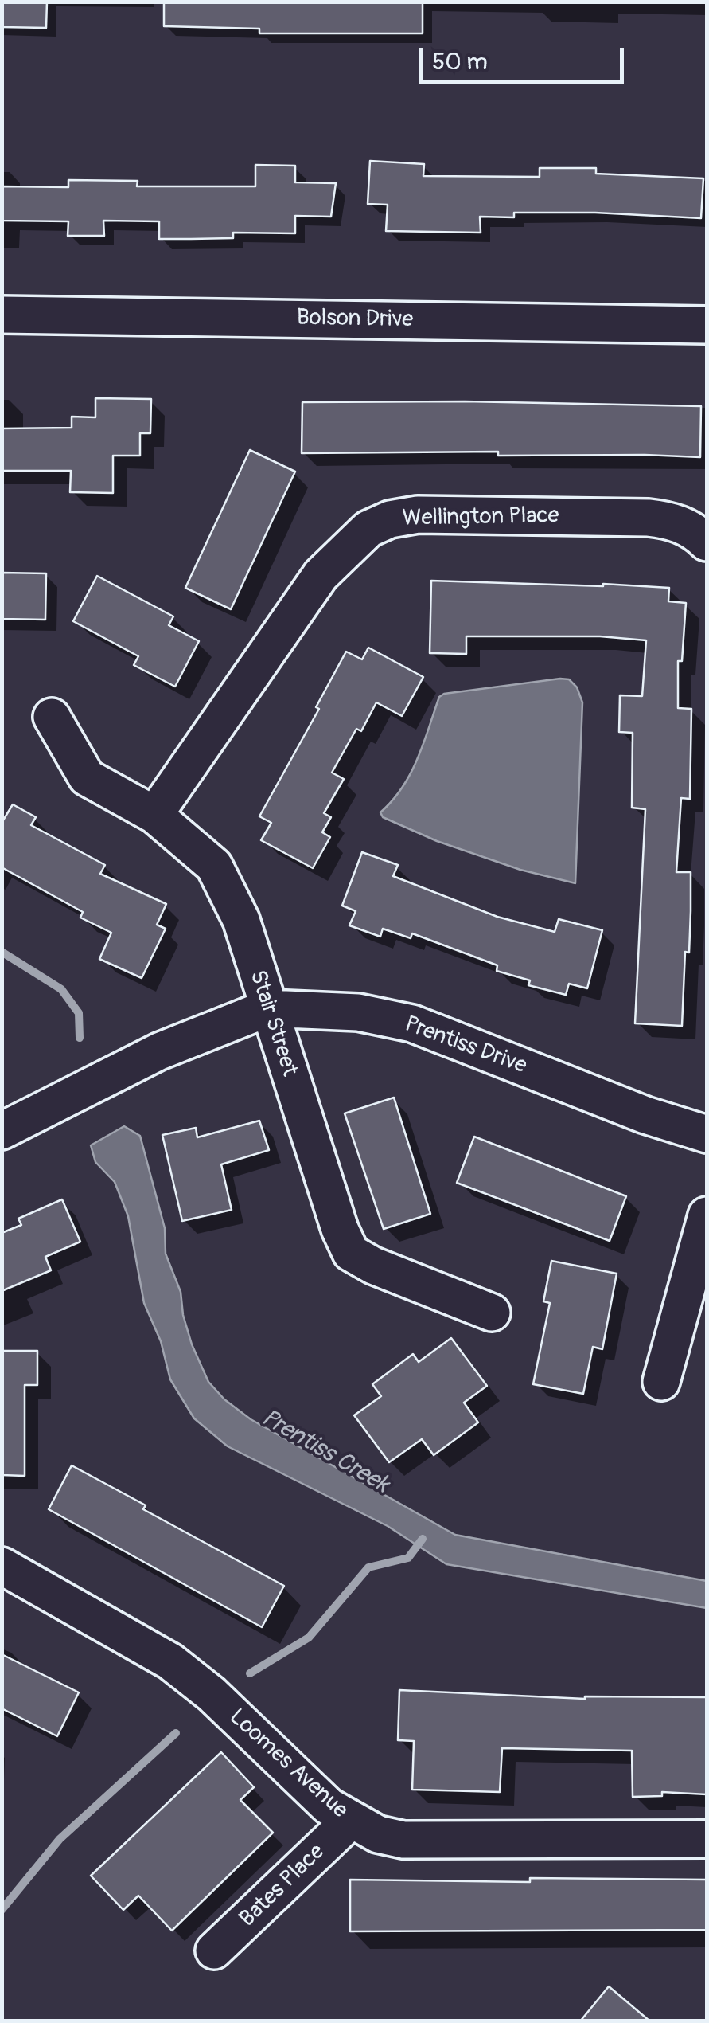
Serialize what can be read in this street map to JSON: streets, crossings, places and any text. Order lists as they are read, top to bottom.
{
  "streets": {
    "street": [
      "Bolson Drive",
      "Wellington Place",
      "Stair Street",
      "Prentiss Drive",
      "Loomes Avenue",
      "Bates Place"
    ]
  },
  "crossings": [
    ["Wellington Place", "Stair Street"],
    ["Stair Street", "Prentiss Drive"],
    ["Loomes Avenue", "Bates Place"]
  ],
  "water": ["Prentiss Creek"],
  "scale_bar": "50 m"
}
